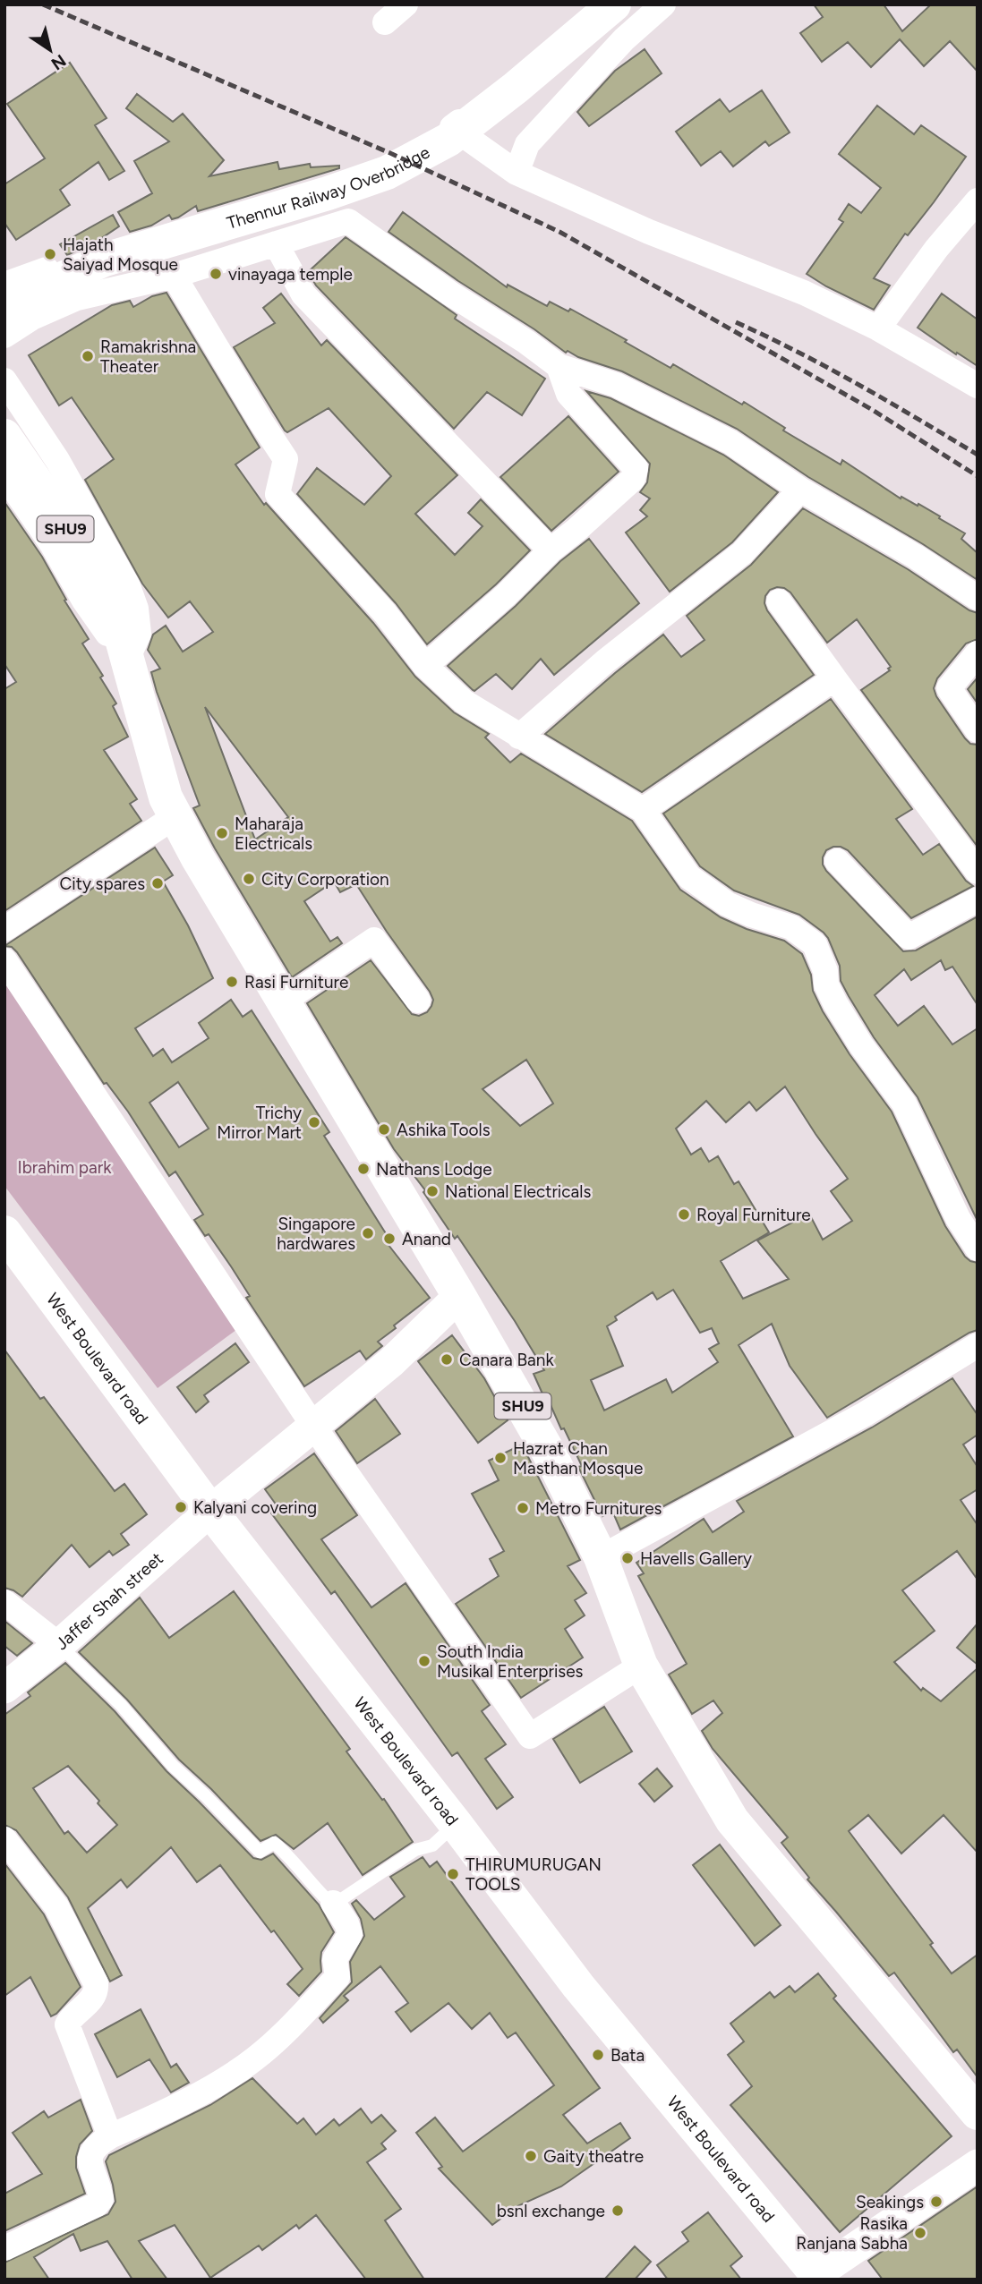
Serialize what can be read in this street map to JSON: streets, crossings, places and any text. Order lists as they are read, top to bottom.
{
  "streets": {
    "main road": ["Thennur Railway Overbridge", "SHU9", "West Boulevard road"],
    "street": ["Jaffer Shah street"]
  },
  "crossings": [
    ["SHU9", "Jaffer Shah street"],
    ["West Boulevard road", "Jaffer Shah street"]
  ],
  "parks": ["Ibrahim park"],
  "places": [
    "Hajath Saiyad Mosque",
    "vinayaga temple",
    "Ramakrishna Theater",
    "Maharaja Electricals",
    "City Corporation",
    "City spares",
    "Rasi Furniture",
    "Trichy Mirror Mart",
    "Ashika Tools",
    "Nathans Lodge",
    "National Electricals",
    "Royal Furniture",
    "Singapore hardwares",
    "Anand",
    "Canara Bank",
    "Hazrat Chan Masthan Mosque",
    "Kalyani covering",
    "Metro Furnitures",
    "Havells Gallery",
    "South India Musikal Enterprises",
    "THIRUMURUGAN TOOLS",
    "Bata",
    "Gaity theatre",
    "Seakings",
    "bsnl exchange",
    "Rasika Ranjana Sabha"
  ],
  "north": "bottom right"
}
